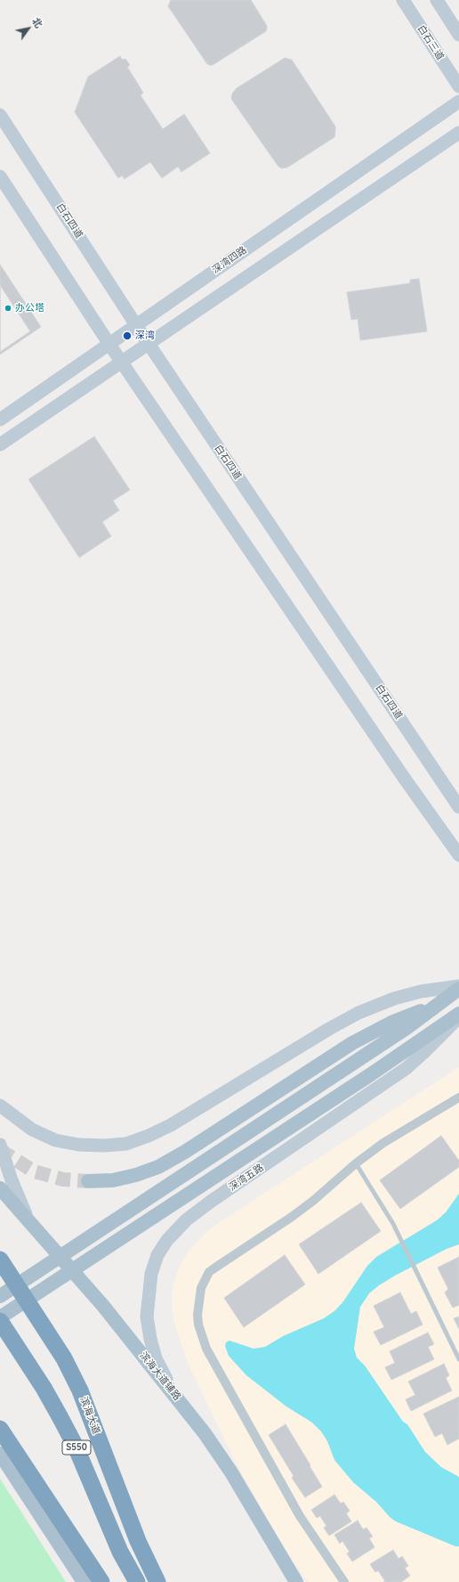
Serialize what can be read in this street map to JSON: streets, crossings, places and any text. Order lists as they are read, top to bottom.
{
  "streets": {
    "highway": ["滨海大道", "S550"],
    "main road": ["滨海大道辅路"],
    "street": [
      "白石三道",
      "白石四道",
      "深湾四路",
      "深湾五路"
    ]
  },
  "crossings": [
    ["白石四道", "深湾四路"],
    ["深湾五路", "滨海大道辅路"]
  ],
  "places": ["办公塔", "深湾"],
  "north": "top right"
}
